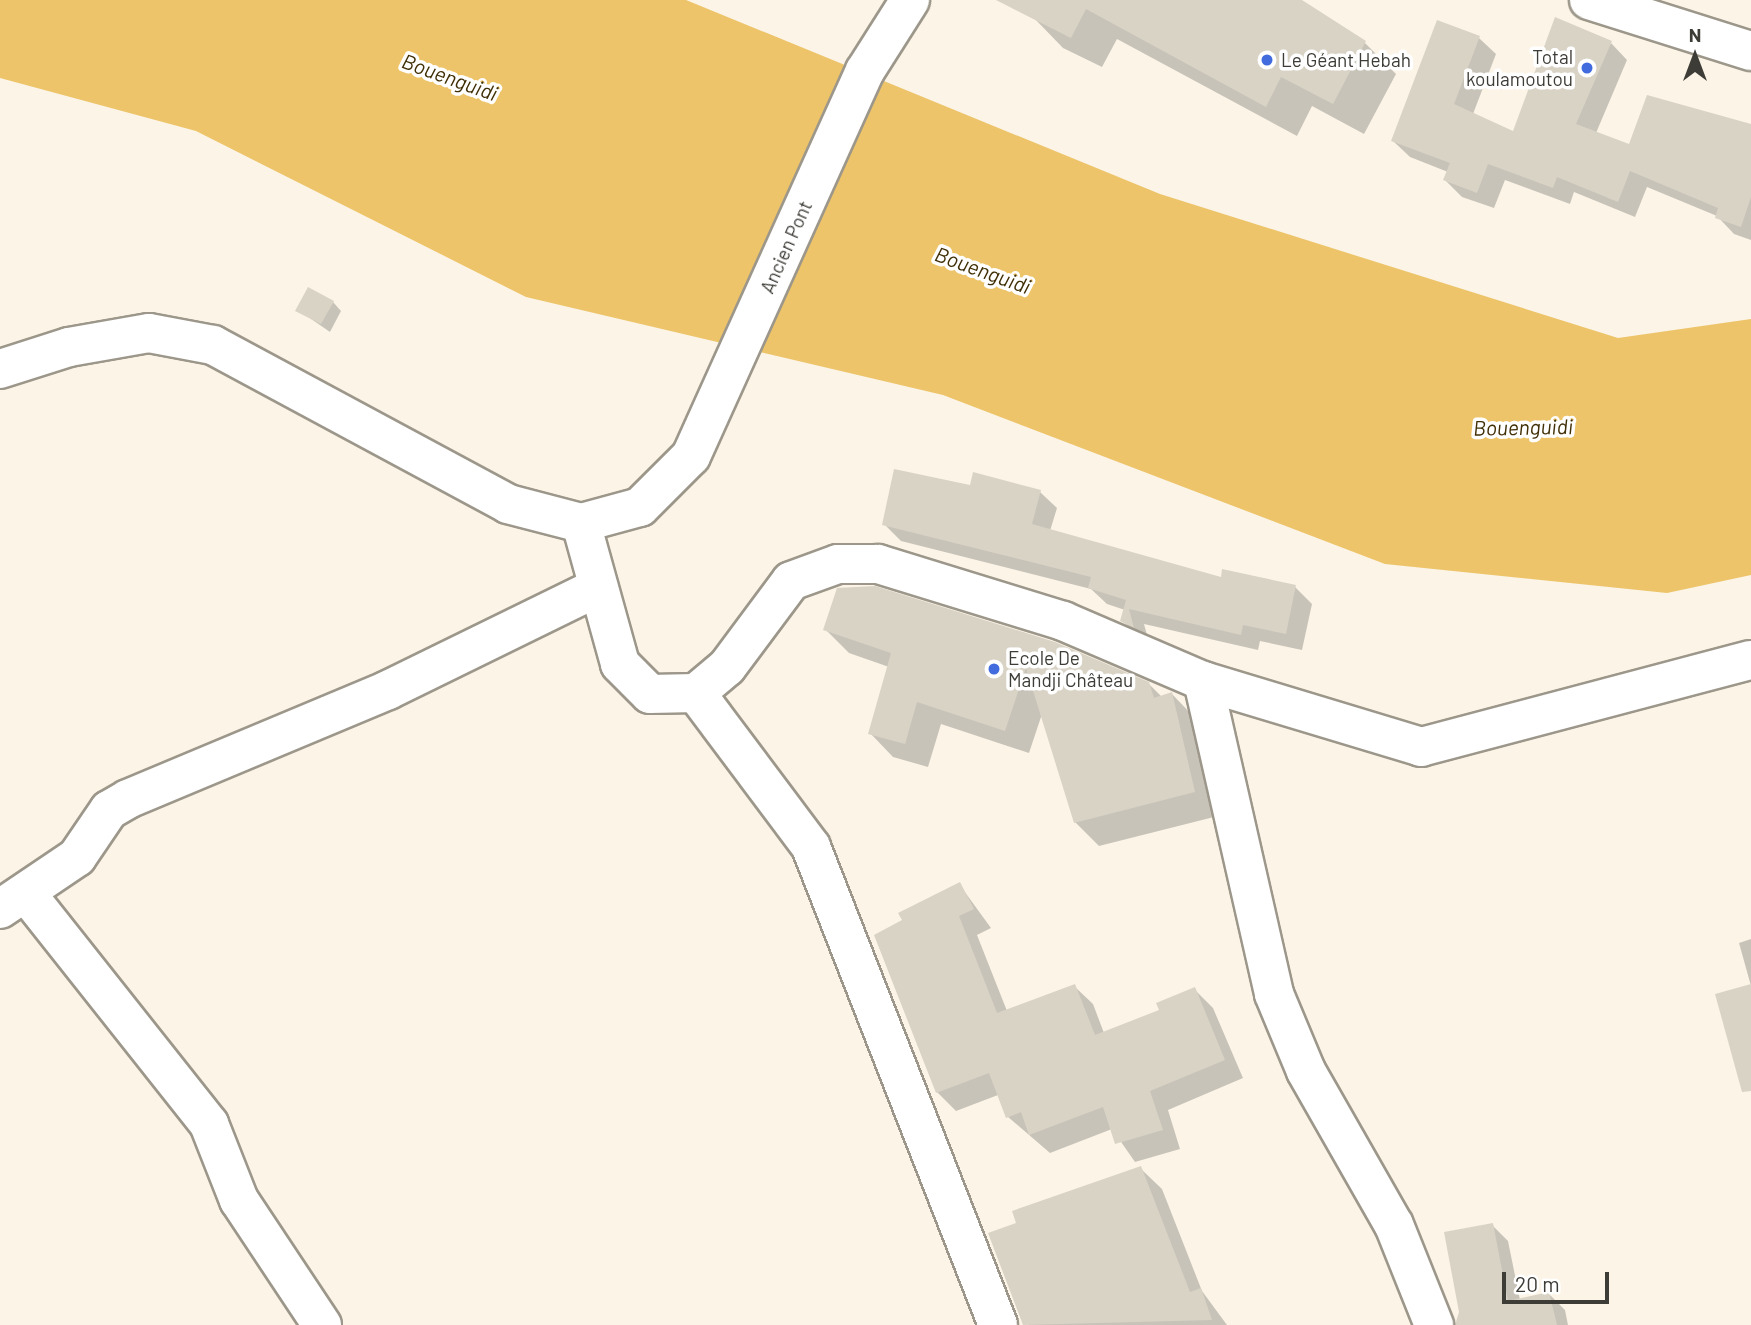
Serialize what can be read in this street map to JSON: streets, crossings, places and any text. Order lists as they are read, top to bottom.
{
  "streets": {
    "street": ["Ancien Pont"]
  },
  "water": ["Bouenguidi"],
  "places": ["Le Géant Hebah", "Total koulamoutou", "Ecole De Mandji Château"],
  "scale_bar": "20 m",
  "north": "top"
}
